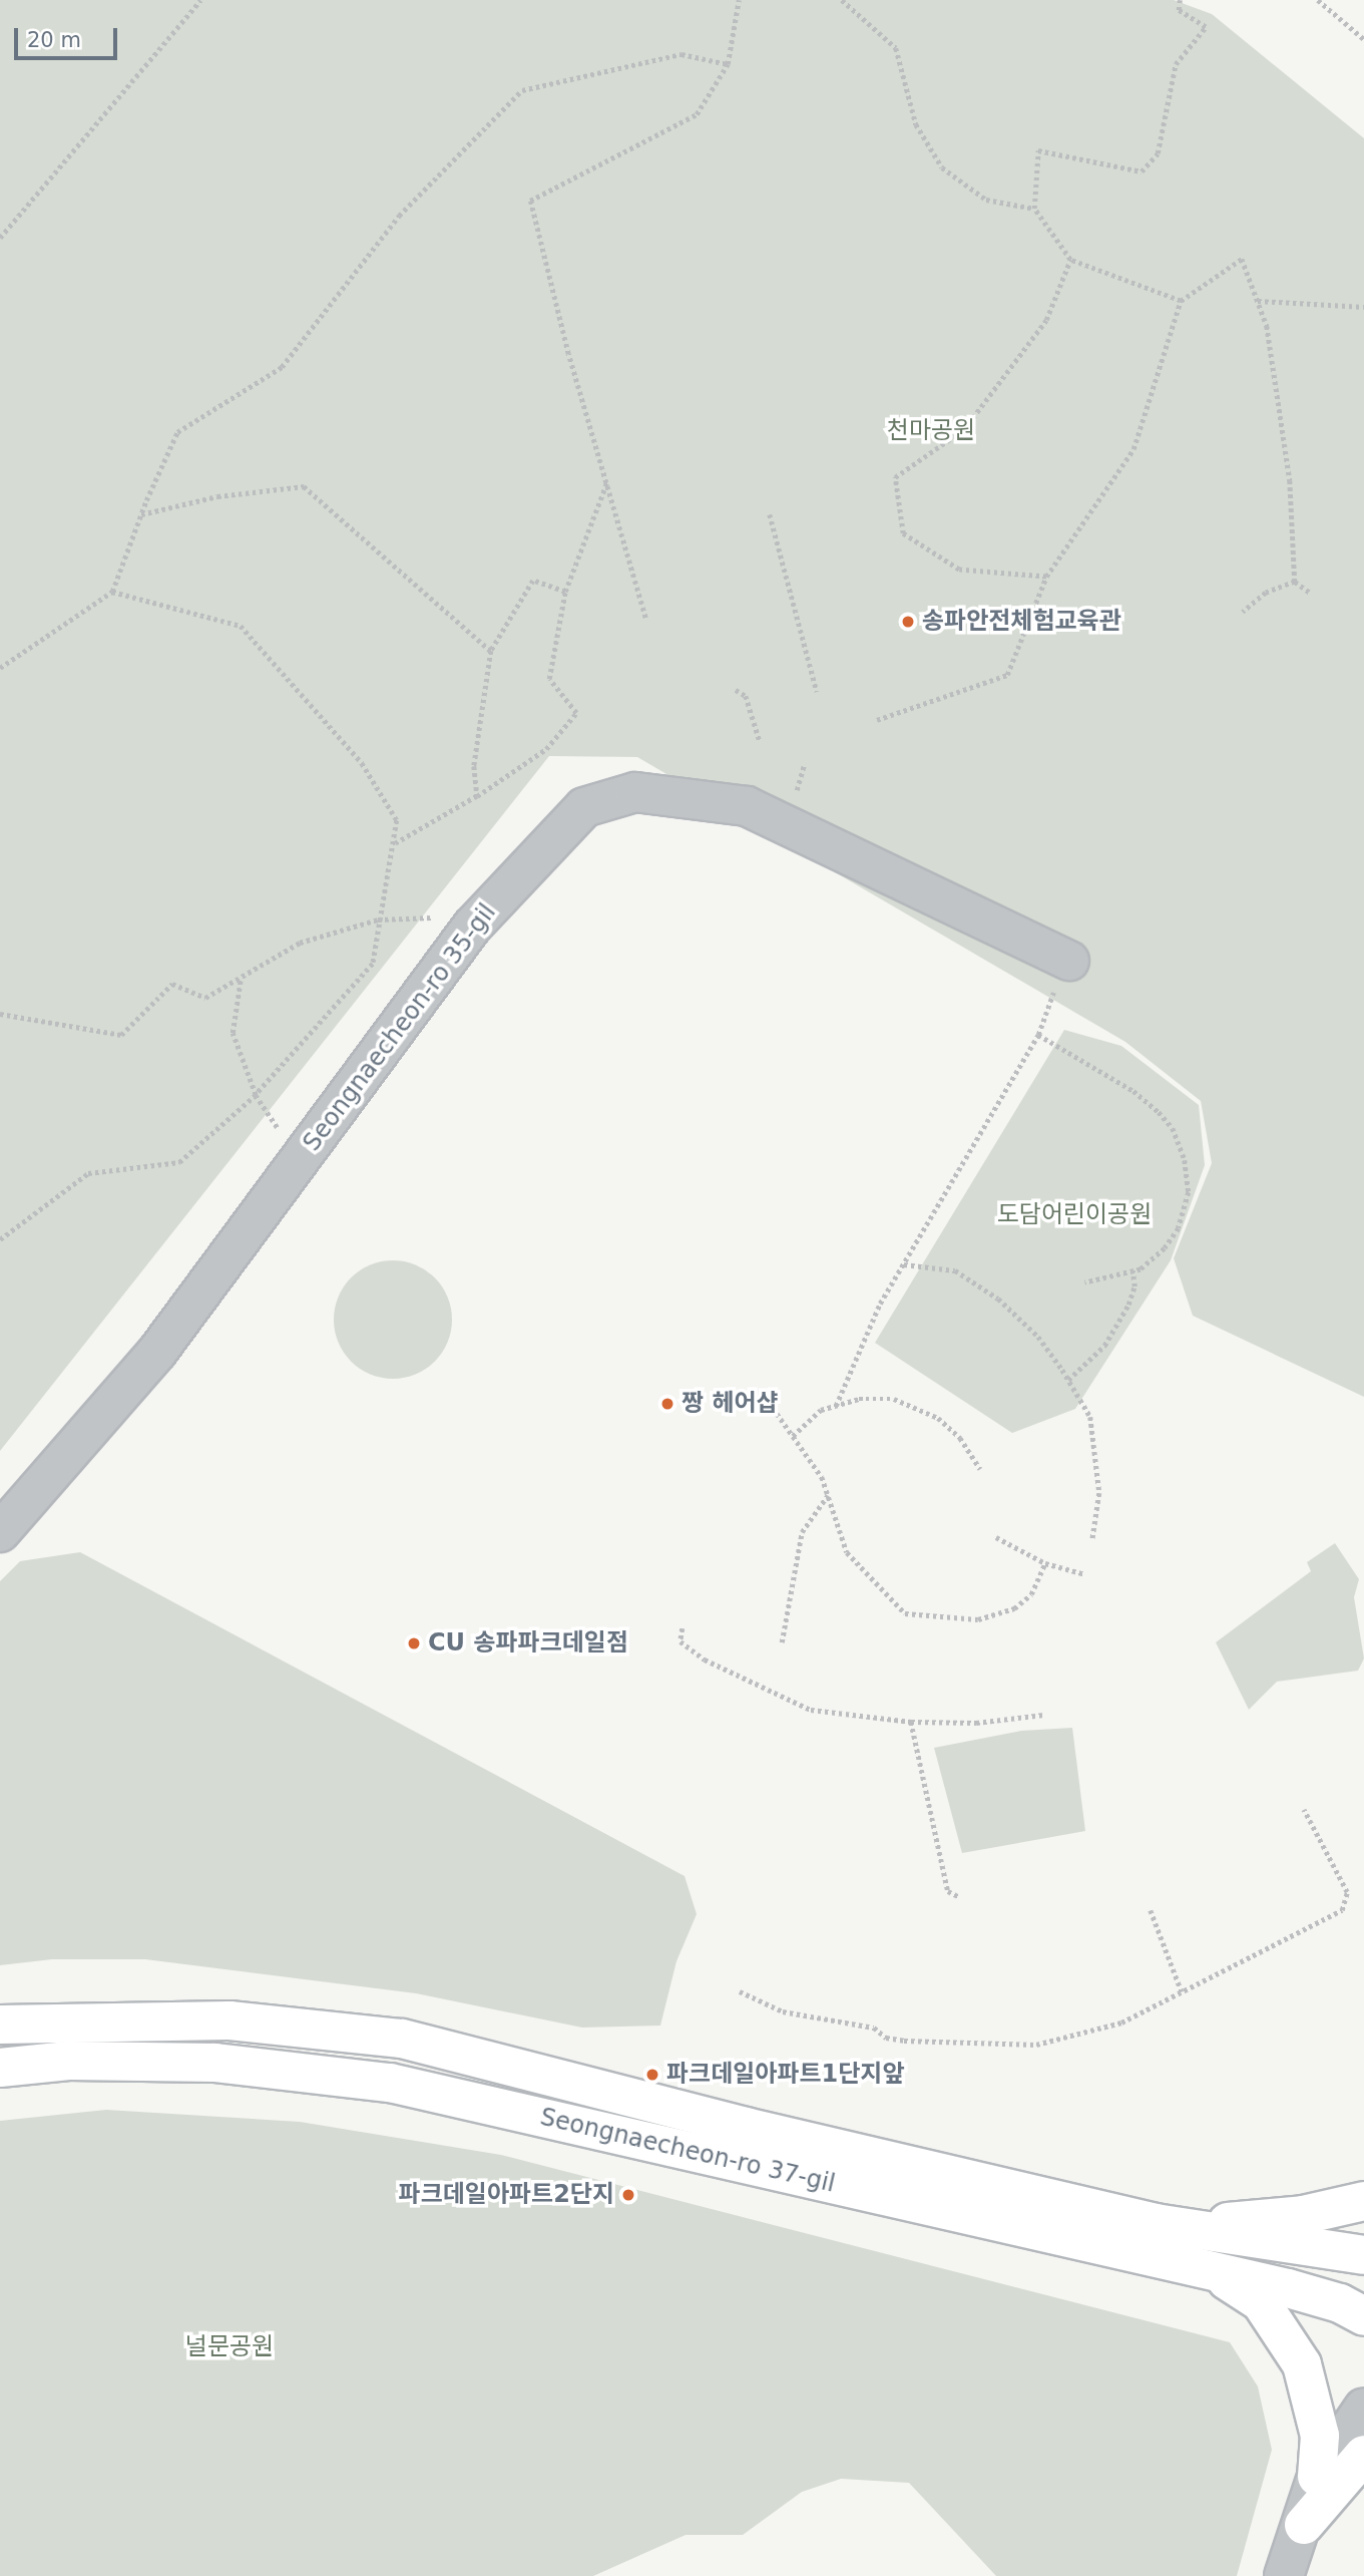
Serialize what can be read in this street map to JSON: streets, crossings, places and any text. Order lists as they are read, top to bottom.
{
  "streets": {
    "main road": ["Seongnaecheon-ro 37-gil"],
    "street": ["Seongnaecheon-ro 35-gil"]
  },
  "parks": ["천마공원", "도담어린이공원", "널문공원"],
  "places": [
    "송파안전체험교육관",
    "짱 헤어샵",
    "CU 송파파크데일점",
    "파크데일아파트1단지앞",
    "파크데일아파트2단지"
  ],
  "scale_bar": "20 m"
}
